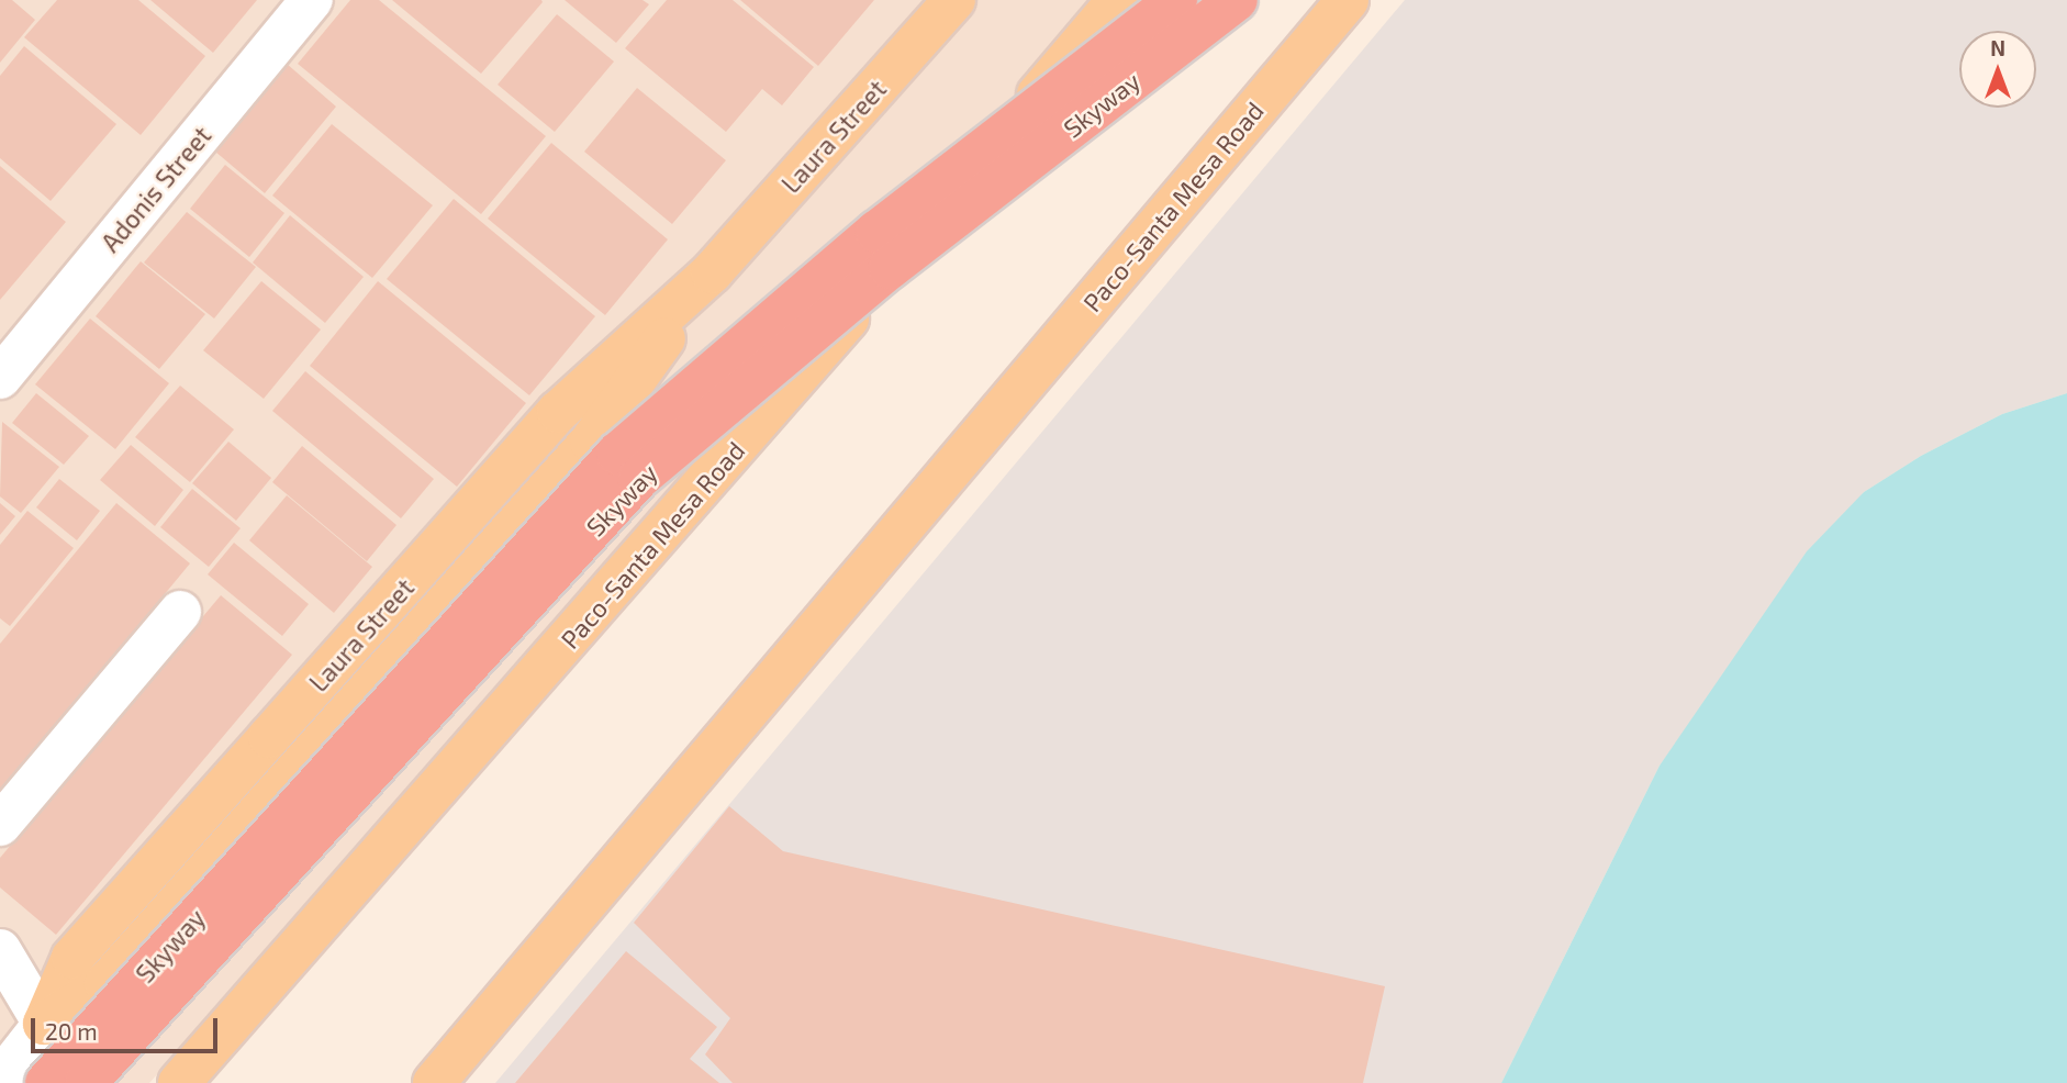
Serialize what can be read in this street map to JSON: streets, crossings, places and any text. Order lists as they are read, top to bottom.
{
  "streets": {
    "highway": ["Skyway"],
    "main road": ["Laura Street", "Paco-Santa Mesa Road"],
    "street": ["Adonis Street"]
  },
  "scale_bar": "20 m",
  "north": "top"
}
